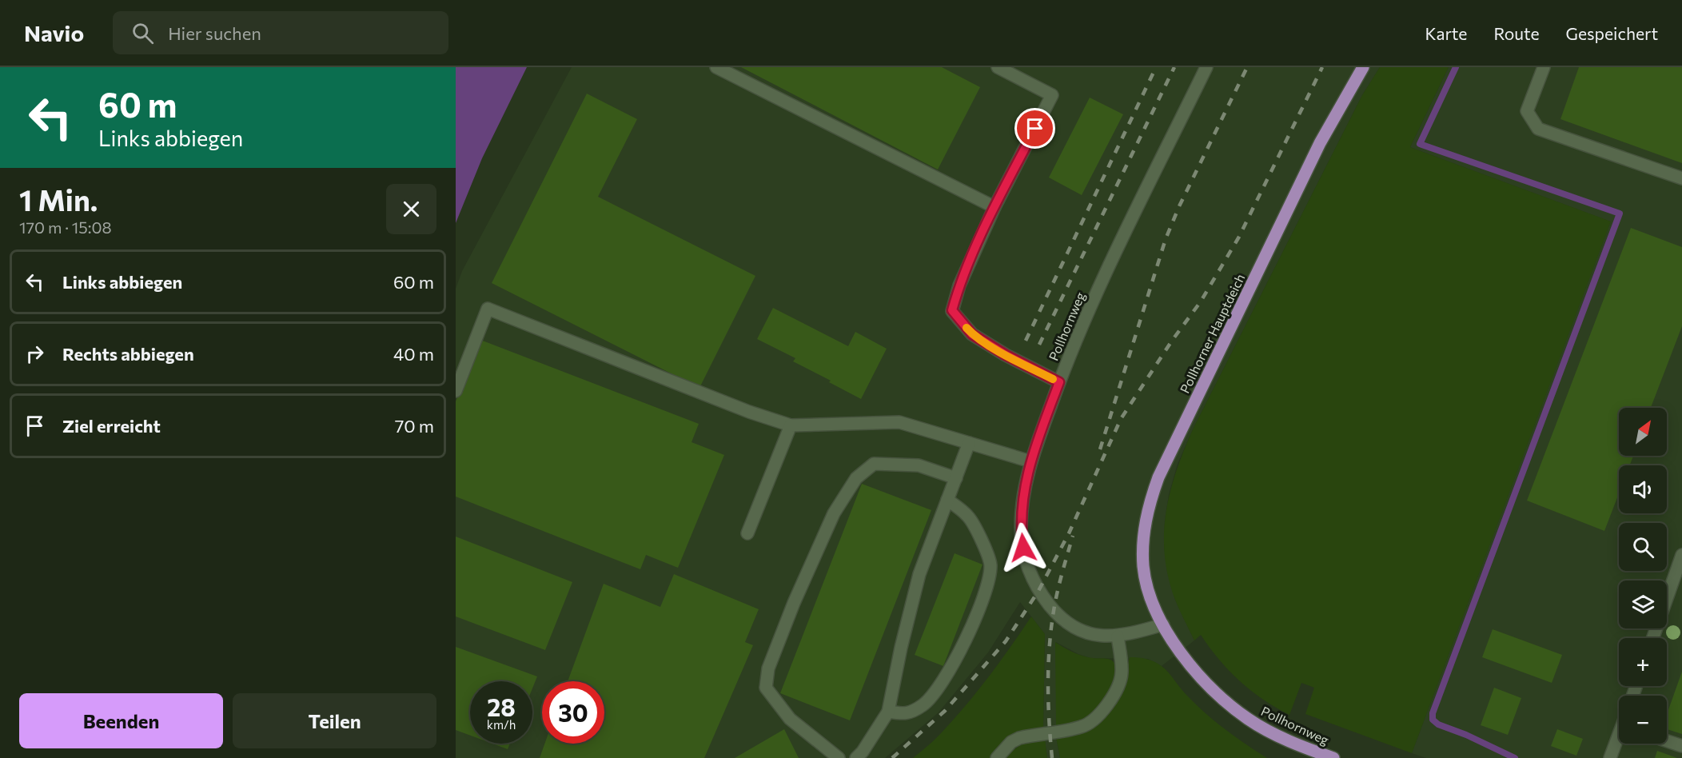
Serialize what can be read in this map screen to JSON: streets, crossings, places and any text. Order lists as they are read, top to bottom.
{
  "streets": {
    "main road": ["Pollhornweg", "Pollhorner Hauptdeich"]
  },
  "crossings": [
    ["Pollhornweg", "Pollhorner Hauptdeich"]
  ],
  "north": "top right",
  "page": {
    "header": "Navio",
    "search": "Hier suchen",
    "nav": ["Karte", "Route", "Gespeichert"],
    "turn": ["60 m", "Links abbiegen"],
    "heading": ["1 Min.", "170 m · 15:08"],
    "list": [
      {
        "name": "Links abbiegen",
        "value": "60 m"
      },
      {
        "name": "Rechts abbiegen",
        "value": "40 m"
      },
      {
        "name": "Ziel erreicht",
        "value": "70 m"
      }
    ],
    "map_buttons": ["+", "−"],
    "speed": "28 km/h",
    "limit": "30",
    "buttons": ["Beenden", "Teilen"]
  }
}
